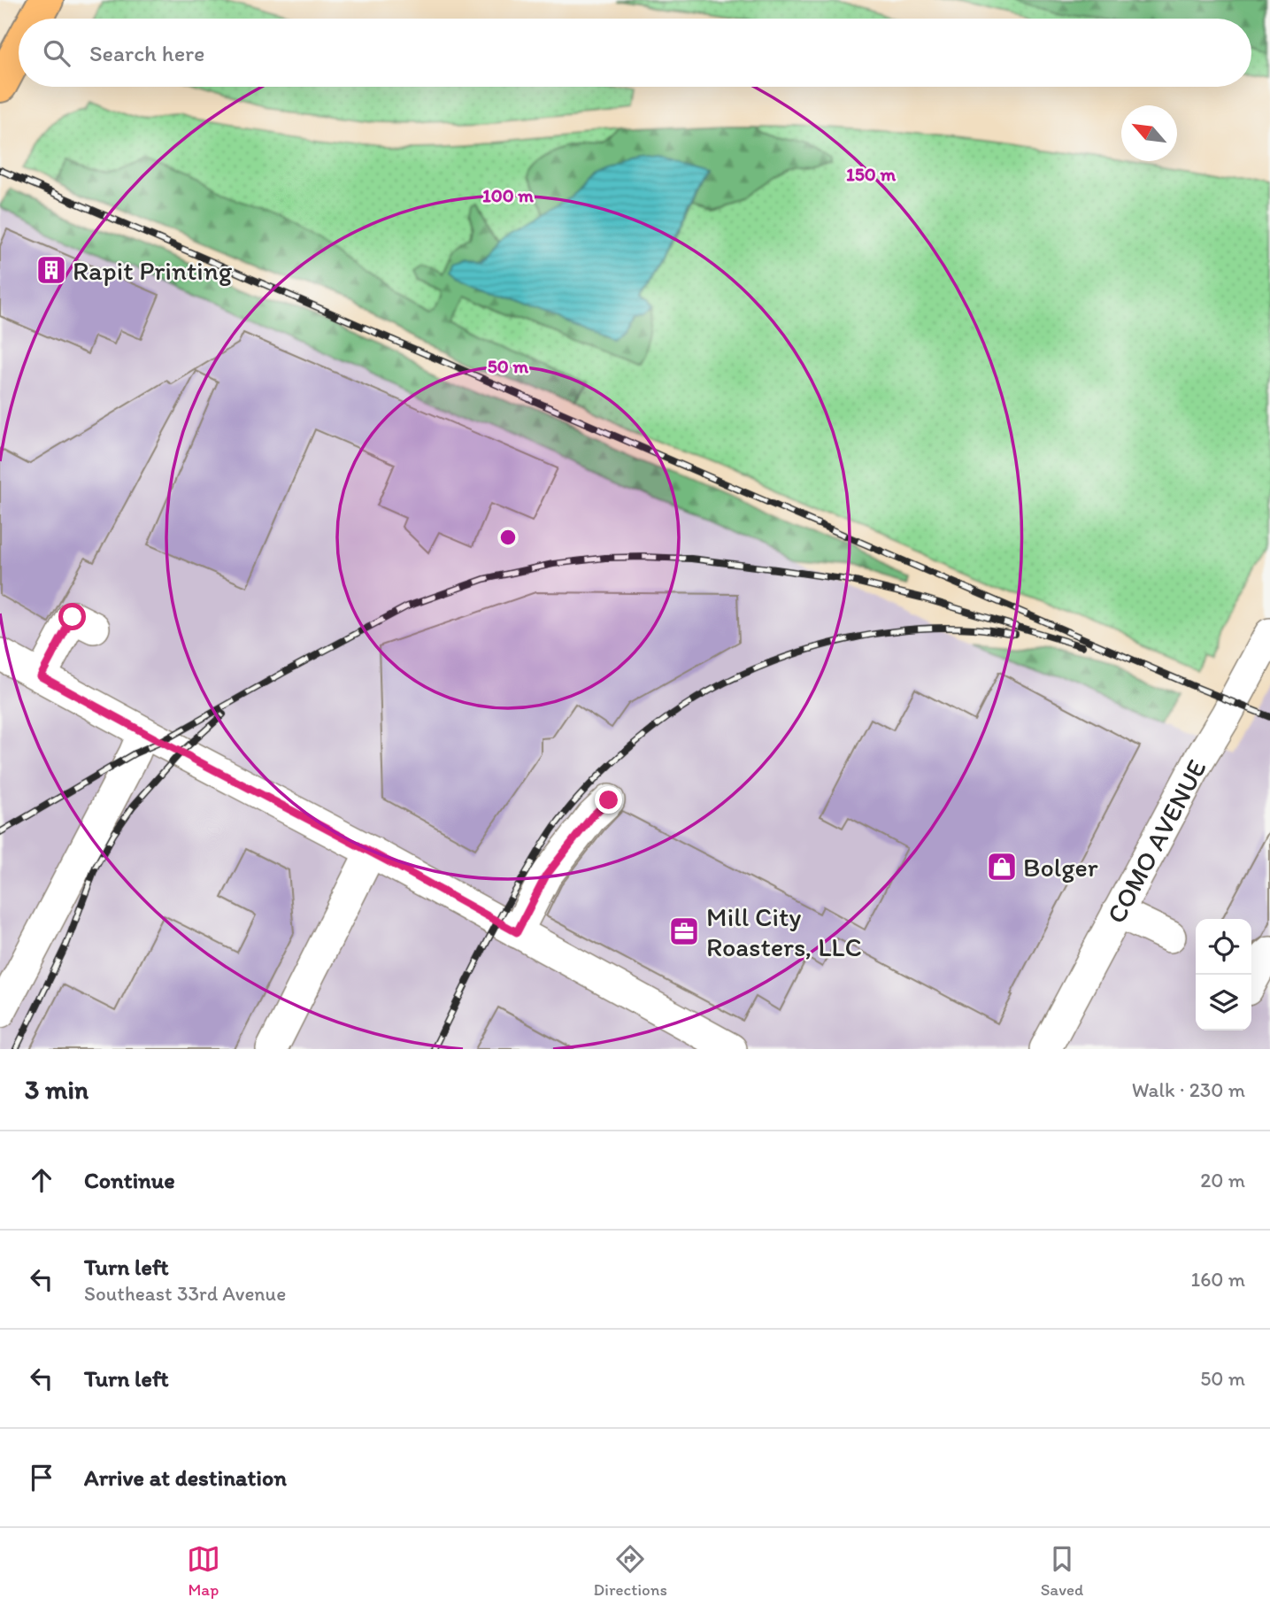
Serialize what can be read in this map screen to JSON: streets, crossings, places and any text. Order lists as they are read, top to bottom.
{
  "streets": {
    "street": ["COMO AVENUE"]
  },
  "places": {
    "building": ["Rapit Printing"],
    "shop": ["Bolger"],
    "office": ["Mill City Roasters, LLC"]
  },
  "north": "top left",
  "page": {
    "search": "Search here",
    "heading": ["3 min", "Walk · 230 m"],
    "list": [
      ["Continue", "20 m"],
      ["Turn left", "Southeast 33rd Avenue", "160 m"],
      ["Turn left", "50 m"],
      "Arrive at destination"
    ],
    "nav": ["Map", "Directions", "Saved"]
  },
  "rings": ["150 m", "100 m", "50 m"]
}
